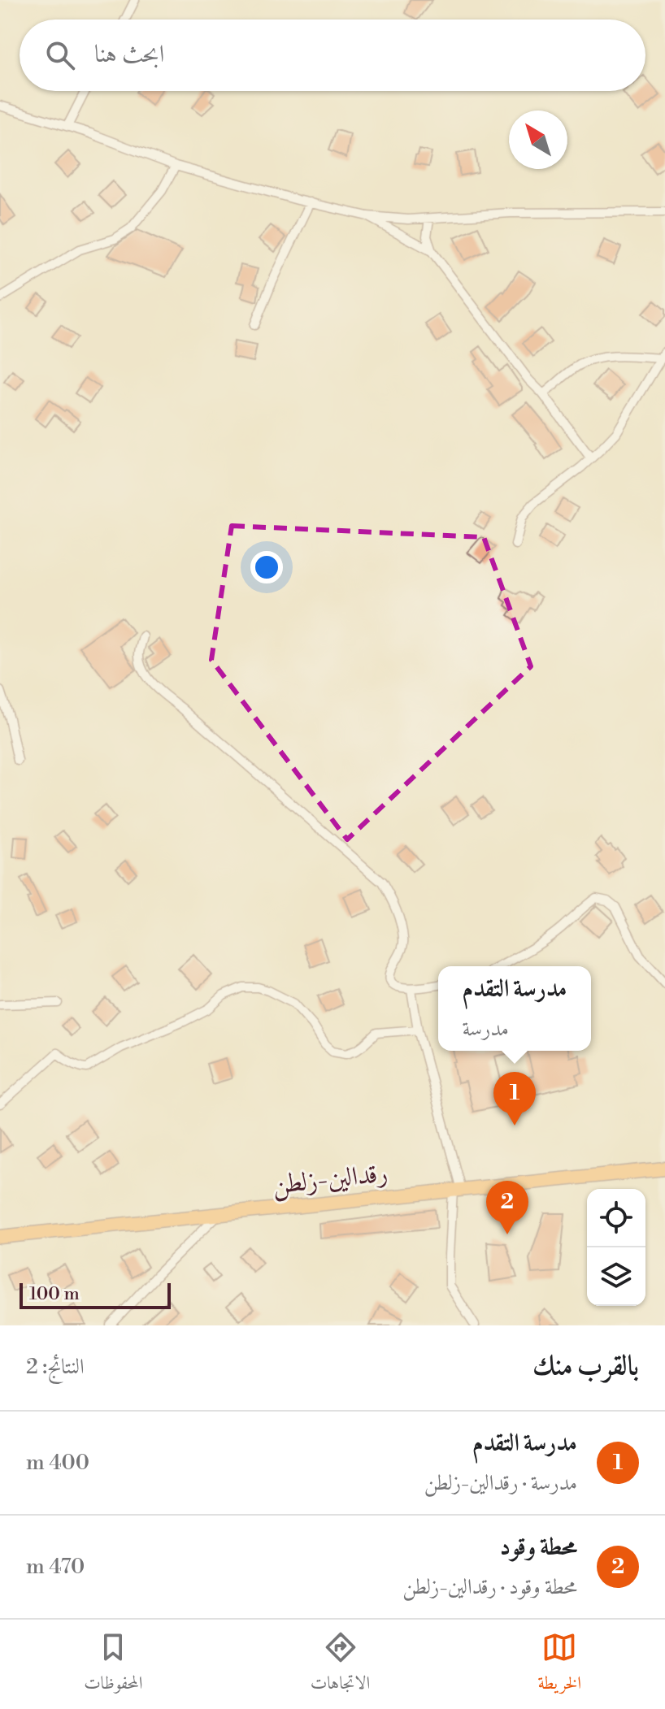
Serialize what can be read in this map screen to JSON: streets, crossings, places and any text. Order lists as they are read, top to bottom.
{
  "streets": {
    "main road": ["رقدالين-زلطن"]
  },
  "scale_bar": "100 m",
  "north": "top left",
  "page": {
    "search": "ابحث هنا",
    "popup": ["مدرسة التقدم", "مدرسة"],
    "pins": ["1", "2"],
    "scale": "100 m",
    "heading": ["بالقرب منك", "النتائج: 2"],
    "list": [
      {
        "mark": "1",
        "name": "مدرسة التقدم",
        "note": "مدرسة · رقدالين-زلطن",
        "value": "400 m"
      },
      {
        "mark": "2",
        "name": "محطة وقود",
        "note": "محطة وقود · رقدالين-زلطن",
        "value": "470 m"
      }
    ],
    "nav": ["الخريطة", "الاتجاهات", "المحفوظات"]
  }
}
